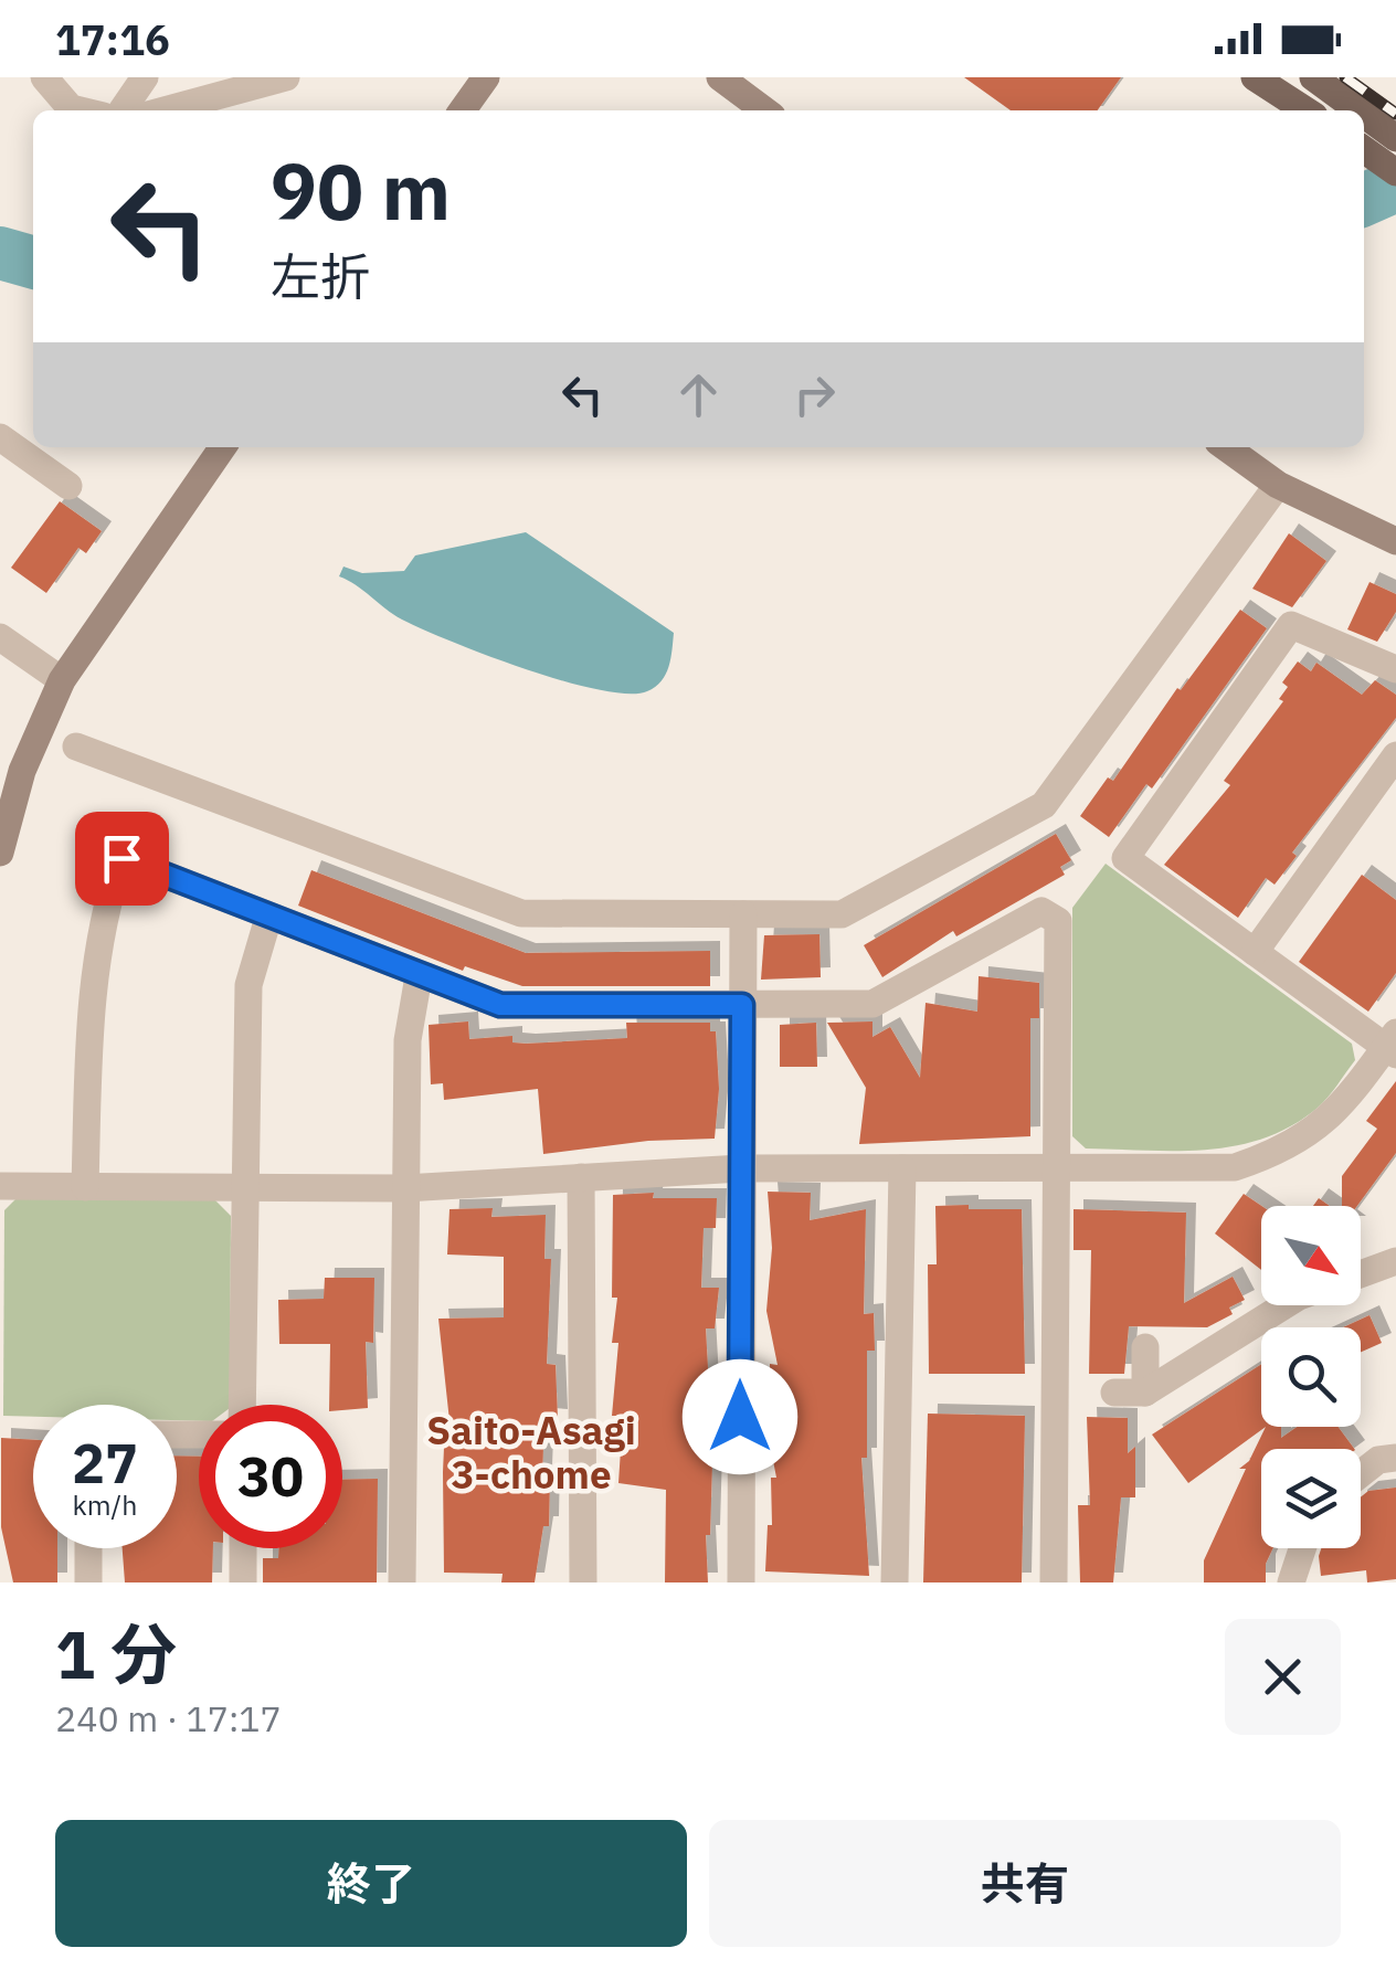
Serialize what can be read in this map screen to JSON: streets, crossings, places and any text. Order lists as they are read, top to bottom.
{
  "districts": ["Saito-Asagi 3-chome"],
  "north": "bottom right",
  "page": {
    "status": "17:16",
    "turn": ["90 m", "左折"],
    "speed": "27 km/h",
    "limit": "30",
    "heading": ["1 分", "240 m · 17:17"],
    "buttons": ["終了", "共有"]
  }
}
